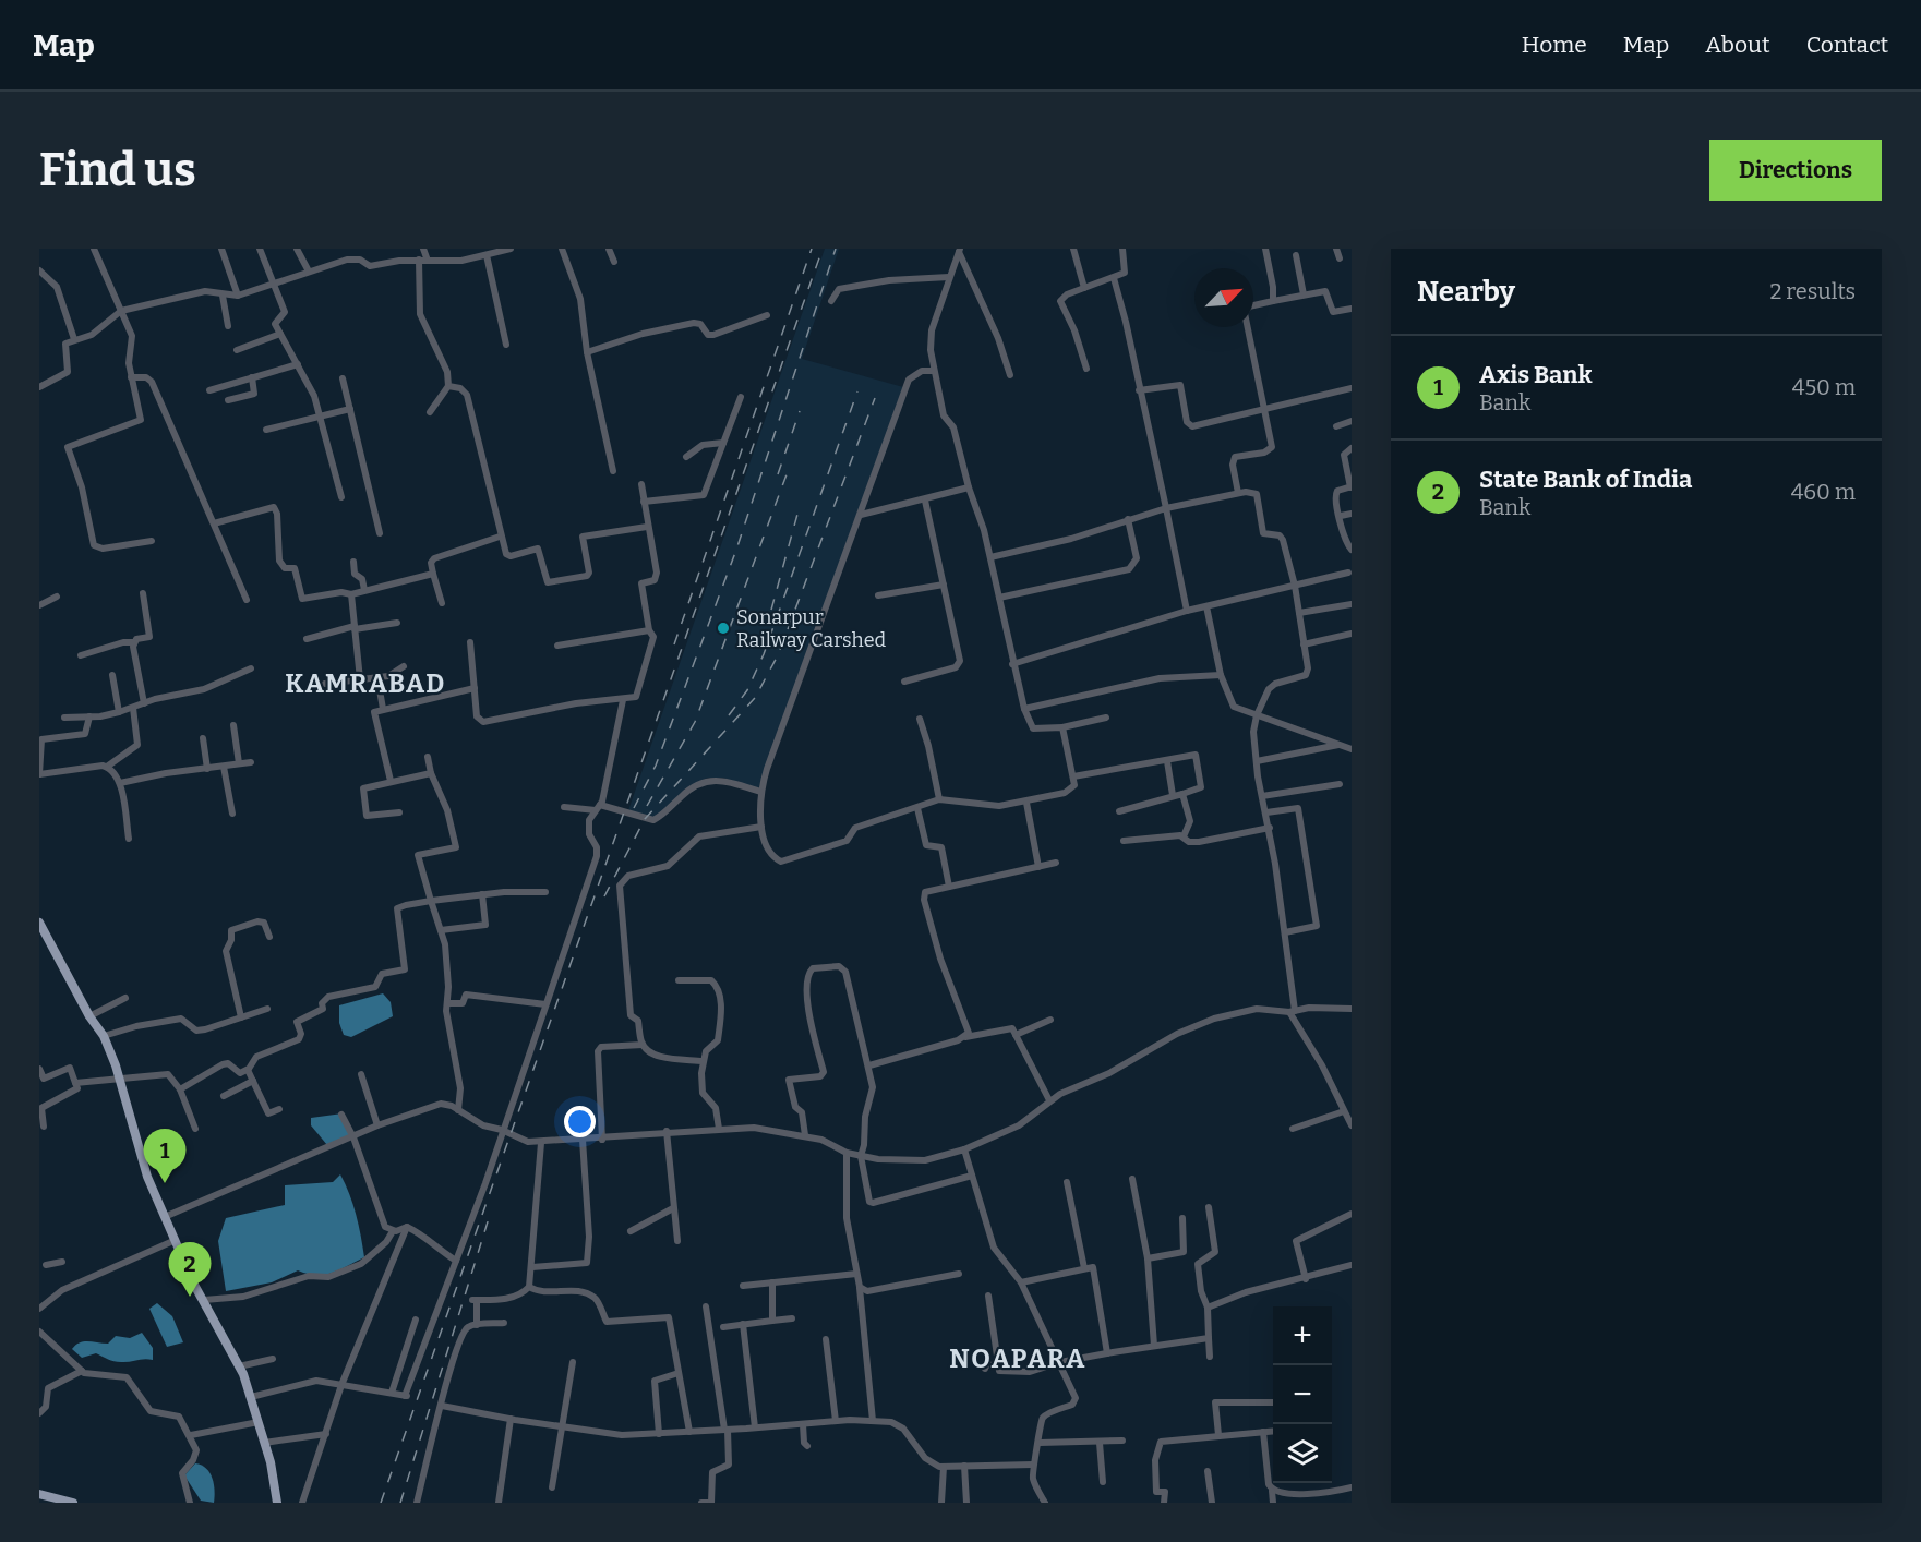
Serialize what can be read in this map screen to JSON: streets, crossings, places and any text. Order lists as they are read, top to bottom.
{
  "districts": ["KAMRABAD", "NOAPARA"],
  "places": ["Sonarpur Railway Carshed"],
  "north": "top right",
  "page": {
    "header": "Map",
    "nav": [
      "Home",
      "Map",
      "About",
      "Contact"
    ],
    "buttons": "Directions",
    "title": "Find us",
    "heading": ["Nearby", "2 results"],
    "list": [
      {
        "mark": "1",
        "name": "Axis Bank",
        "note": "Bank",
        "value": "450 m"
      },
      {
        "mark": "2",
        "name": "State Bank of India",
        "note": "Bank",
        "value": "460 m"
      }
    ],
    "pins": ["1", "2"],
    "map_buttons": ["+", "−"]
  }
}
